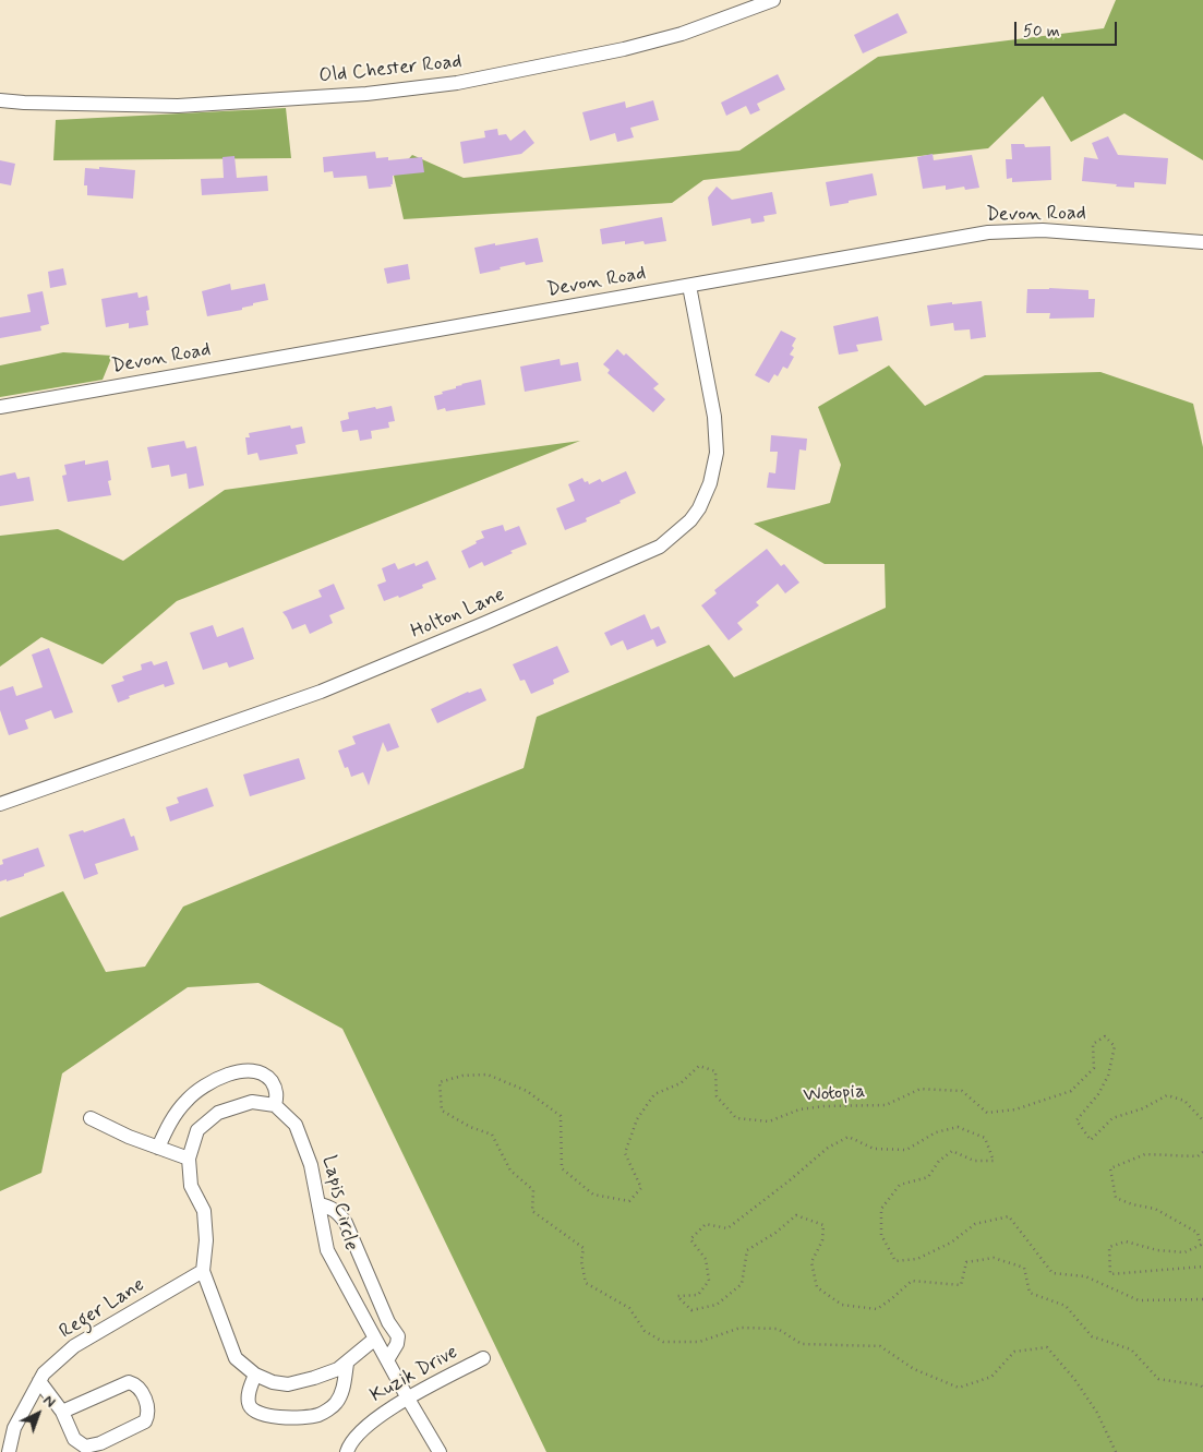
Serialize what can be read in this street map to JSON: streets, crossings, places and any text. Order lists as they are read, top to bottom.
{
  "streets": {
    "street": [
      "Old Chester Road",
      "Devon Road",
      "Holton Lane",
      "Lapis Circle",
      "Reger Lane",
      "Kuzik Drive"
    ],
    "path": ["Wotopia"]
  },
  "crossings": [
    ["Devon Road", "Holton Lane"],
    ["Lapis Circle", "Kuzik Drive"]
  ],
  "scale_bar": "50 m",
  "north": "top right"
}
